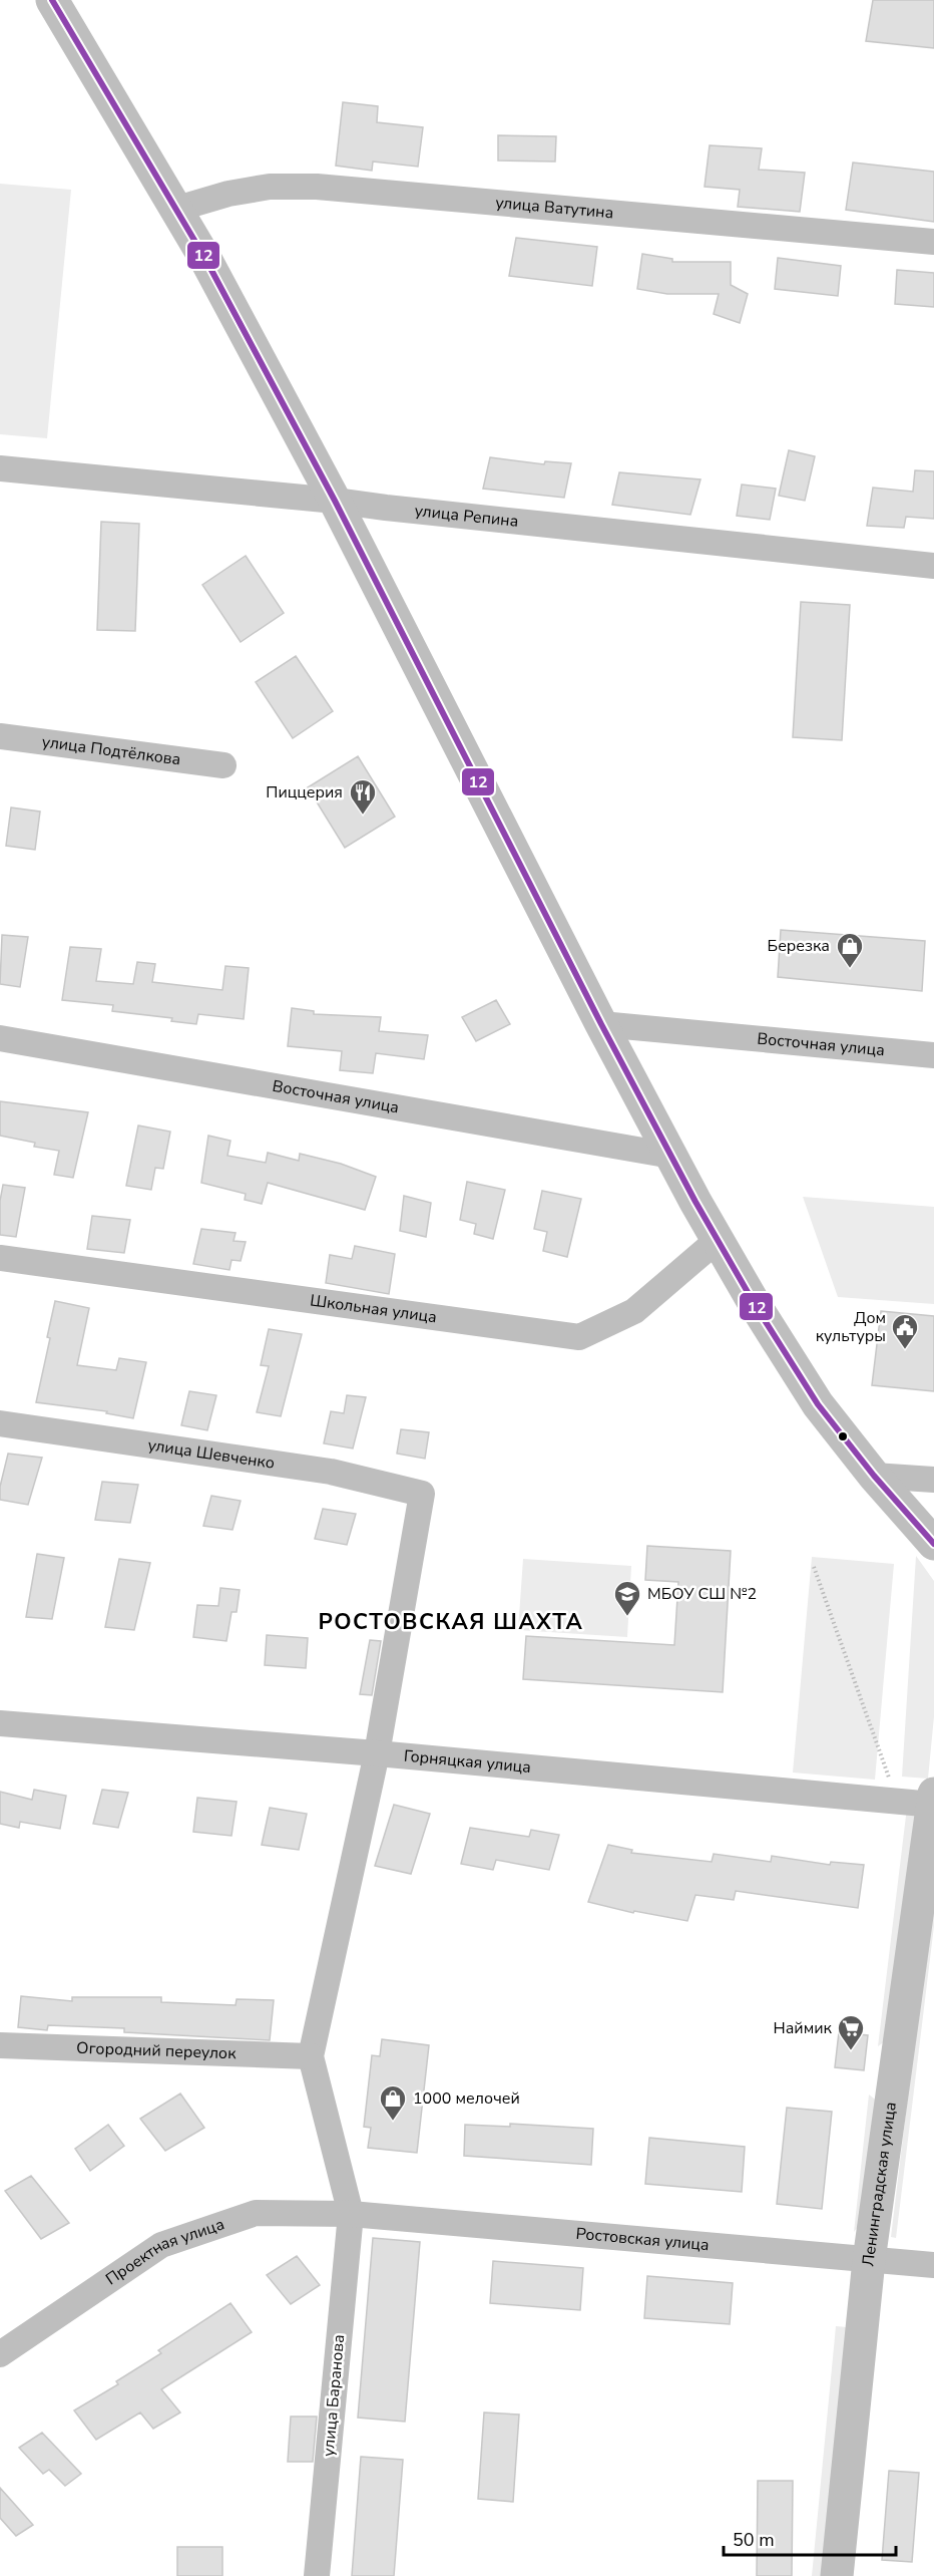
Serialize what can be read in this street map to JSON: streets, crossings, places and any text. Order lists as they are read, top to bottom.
{
  "streets": {
    "street": [
      "улица Ватутина",
      "улица Репина",
      "улица Подтёлкова",
      "Восточная улица",
      "Школьная улица",
      "улица Шевченко",
      "Горняцкая улица",
      "Огородний переулок",
      "Ленинградская улица",
      "Ростовская улица",
      "Проектная улица",
      "улица Баранова"
    ]
  },
  "crossings": [
    ["улица Шевченко", "Горняцкая улица"],
    ["Горняцкая улица", "Ленинградская улица"],
    ["Огородний переулок", "улица Баранова"],
    ["Ленинградская улица", "Ростовская улица"],
    ["Ростовская улица", "Проектная улица"],
    ["Ростовская улица", "улица Баранова"],
    ["Проектная улица", "улица Баранова"]
  ],
  "districts": ["РОСТОВСКАЯ ШАХТА"],
  "places": {
    "restaurant": ["Пиццерия"],
    "shop": ["Березка", "1000 мелочей"],
    "public building": ["Дом культуры"],
    "school or university": ["МБОУ СШ №2"],
    "supermarket": ["Наймик"]
  },
  "lines": ["transit line 12"],
  "scale_bar": "50 m"
}
